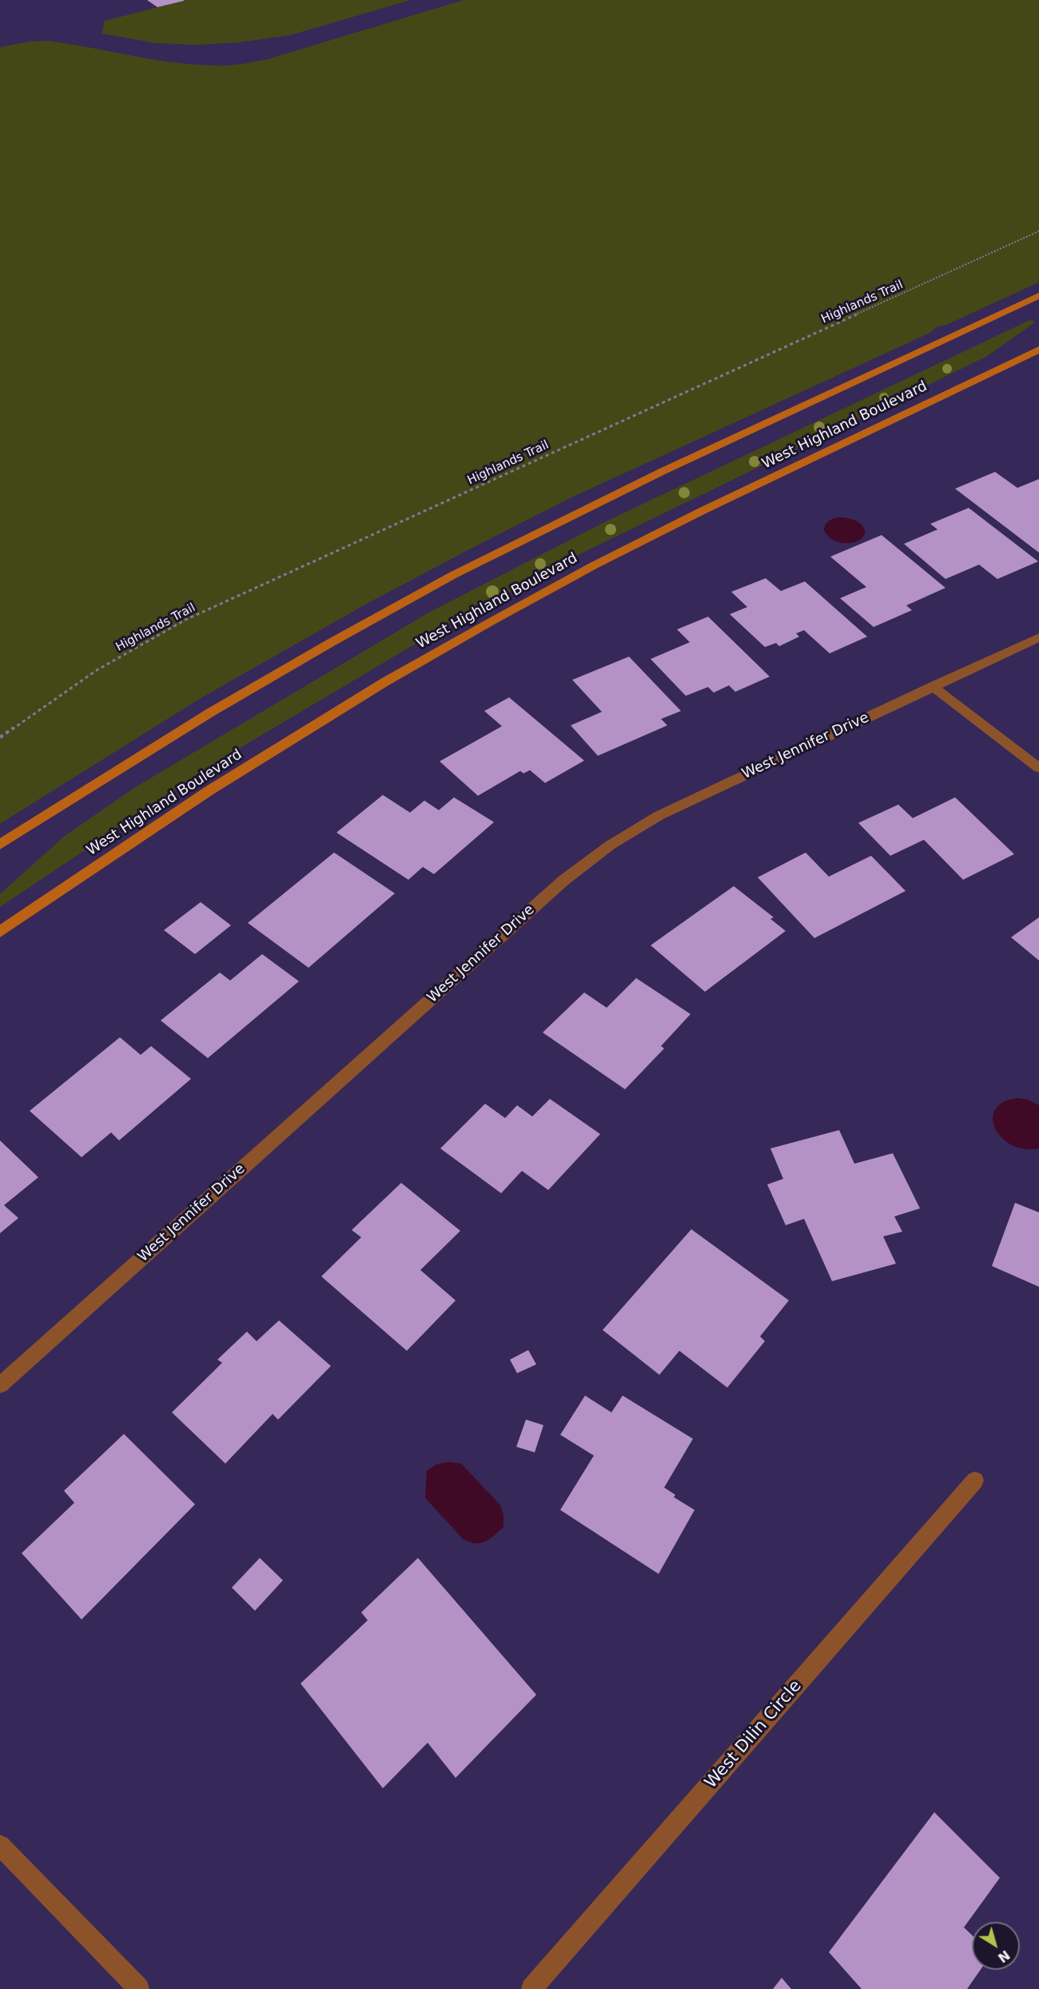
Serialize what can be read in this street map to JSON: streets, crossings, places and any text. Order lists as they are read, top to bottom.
{
  "streets": {
    "main road": ["West Highland Boulevard"],
    "street": ["West Jennifer Drive", "West Dilin Circle"],
    "path": ["Highlands Trail"]
  },
  "north": "bottom right"
}
